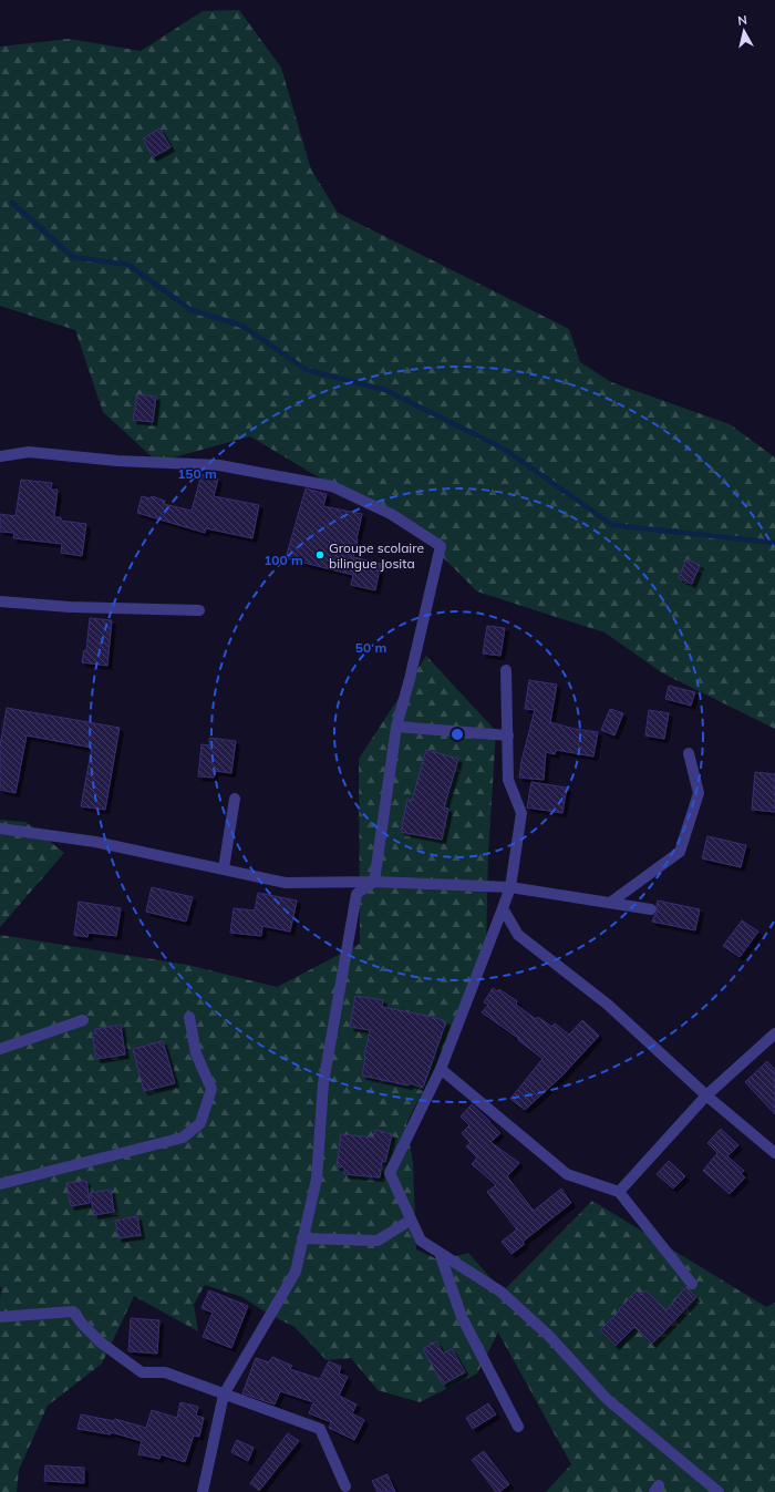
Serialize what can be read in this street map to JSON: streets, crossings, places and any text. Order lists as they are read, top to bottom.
{
  "places": ["Groupe scolaire bilingue Josita"],
  "north": "top",
  "rings": ["150 m", "100 m", "50 m"]
}
